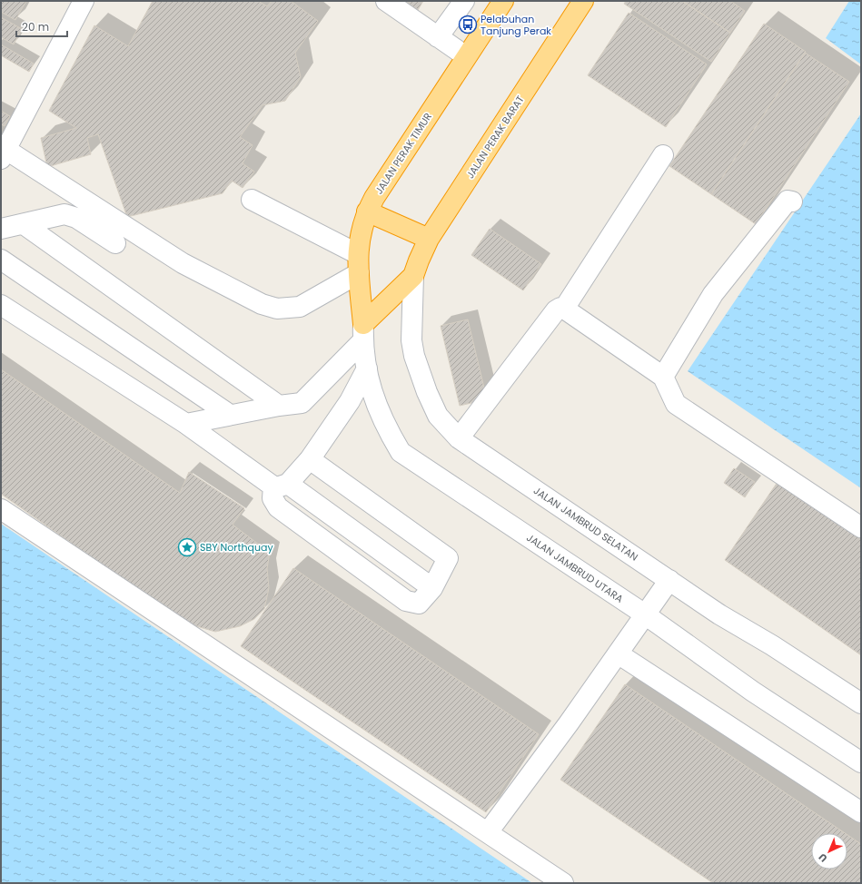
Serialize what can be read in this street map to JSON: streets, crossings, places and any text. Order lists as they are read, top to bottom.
{
  "streets": {
    "highway": ["JALAN PERAK BARAT", "JALAN PERAK TIMUR"],
    "street": ["JALAN JAMBRUD SELATAN", "JALAN JAMBRUD UTARA"]
  },
  "crossings": [
    ["JALAN PERAK BARAT", "JALAN JAMBRUD SELATAN"],
    ["JALAN PERAK TIMUR", "JALAN JAMBRUD UTARA"]
  ],
  "places": {
    "bus stop": ["Pelabuhan Tanjung Perak"],
    "place": ["SBY Northquay"]
  },
  "scale_bar": "20 m",
  "north": "bottom left"
}
